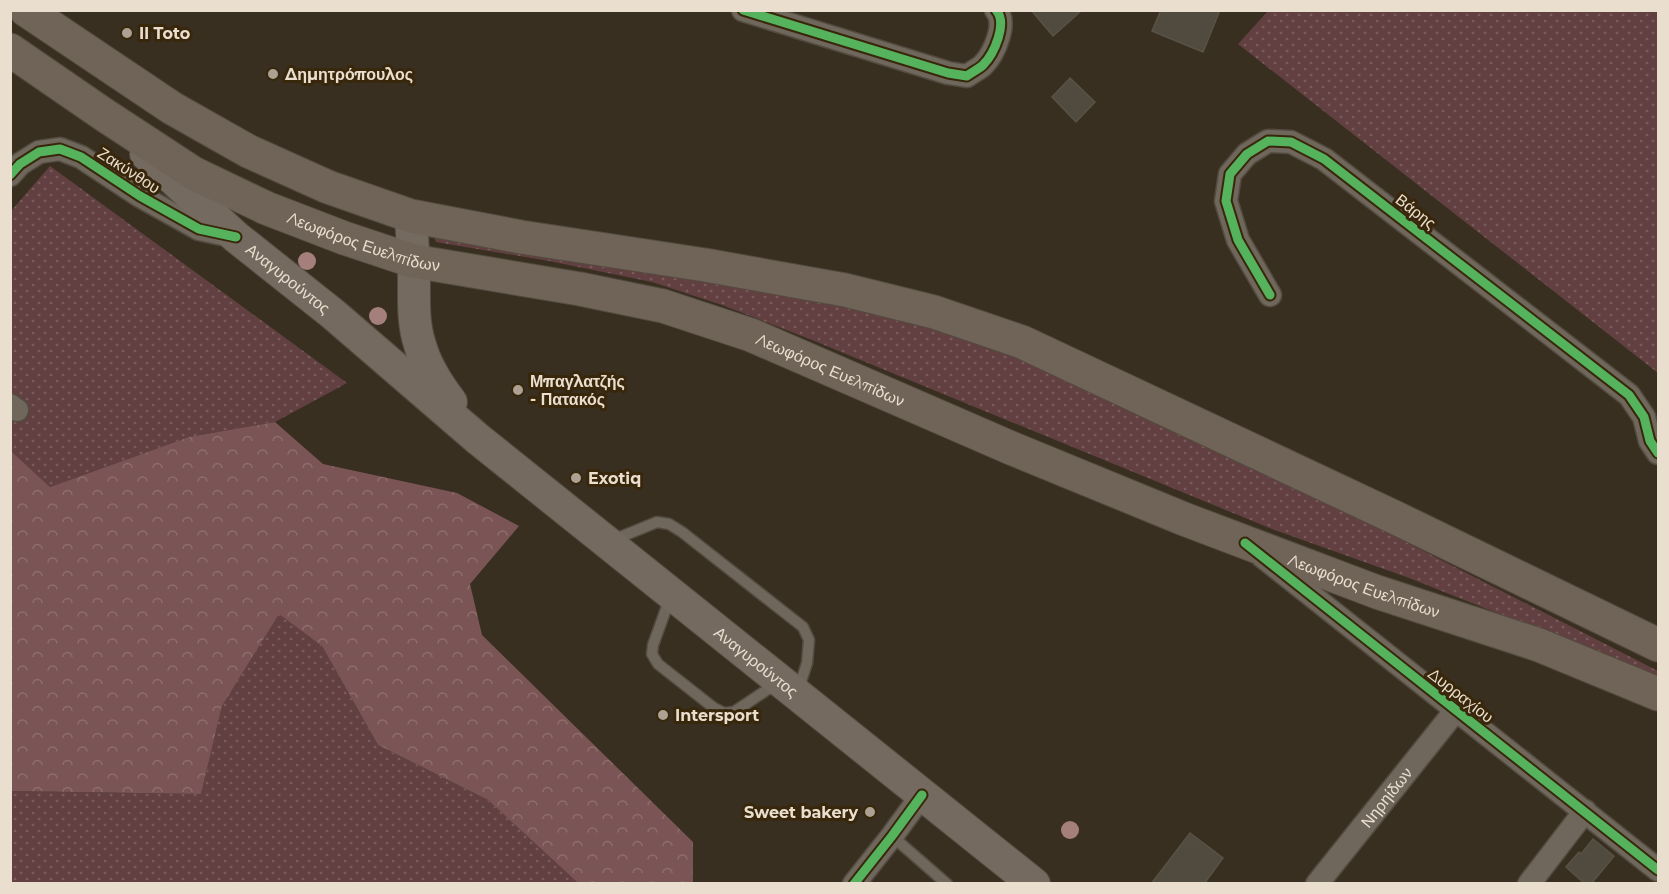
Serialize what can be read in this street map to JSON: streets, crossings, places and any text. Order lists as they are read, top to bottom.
{
  "streets": {
    "main road": ["Λεωφόρος Ευελπίδων", "Αναγυρούντος"],
    "street": [
      "Ζακύνθου",
      "Βάρης",
      "Δυρραχίου",
      "Νηρηίδων"
    ]
  },
  "crossings": [
    ["Ζακύνθου", "Αναγυρούντος"],
    ["Λεωφόρος Ευελπίδων", "Αναγυρούντος"],
    ["Λεωφόρος Ευελπίδων", "Δυρραχίου"],
    ["Δυρραχίου", "Νηρηίδων"]
  ],
  "places": [
    "Il Toto",
    "Δημητρόπουλος",
    "Μπαγλατζής - Πατακός",
    "Exotiq",
    "Intersport",
    "Sweet bakery"
  ]
}
